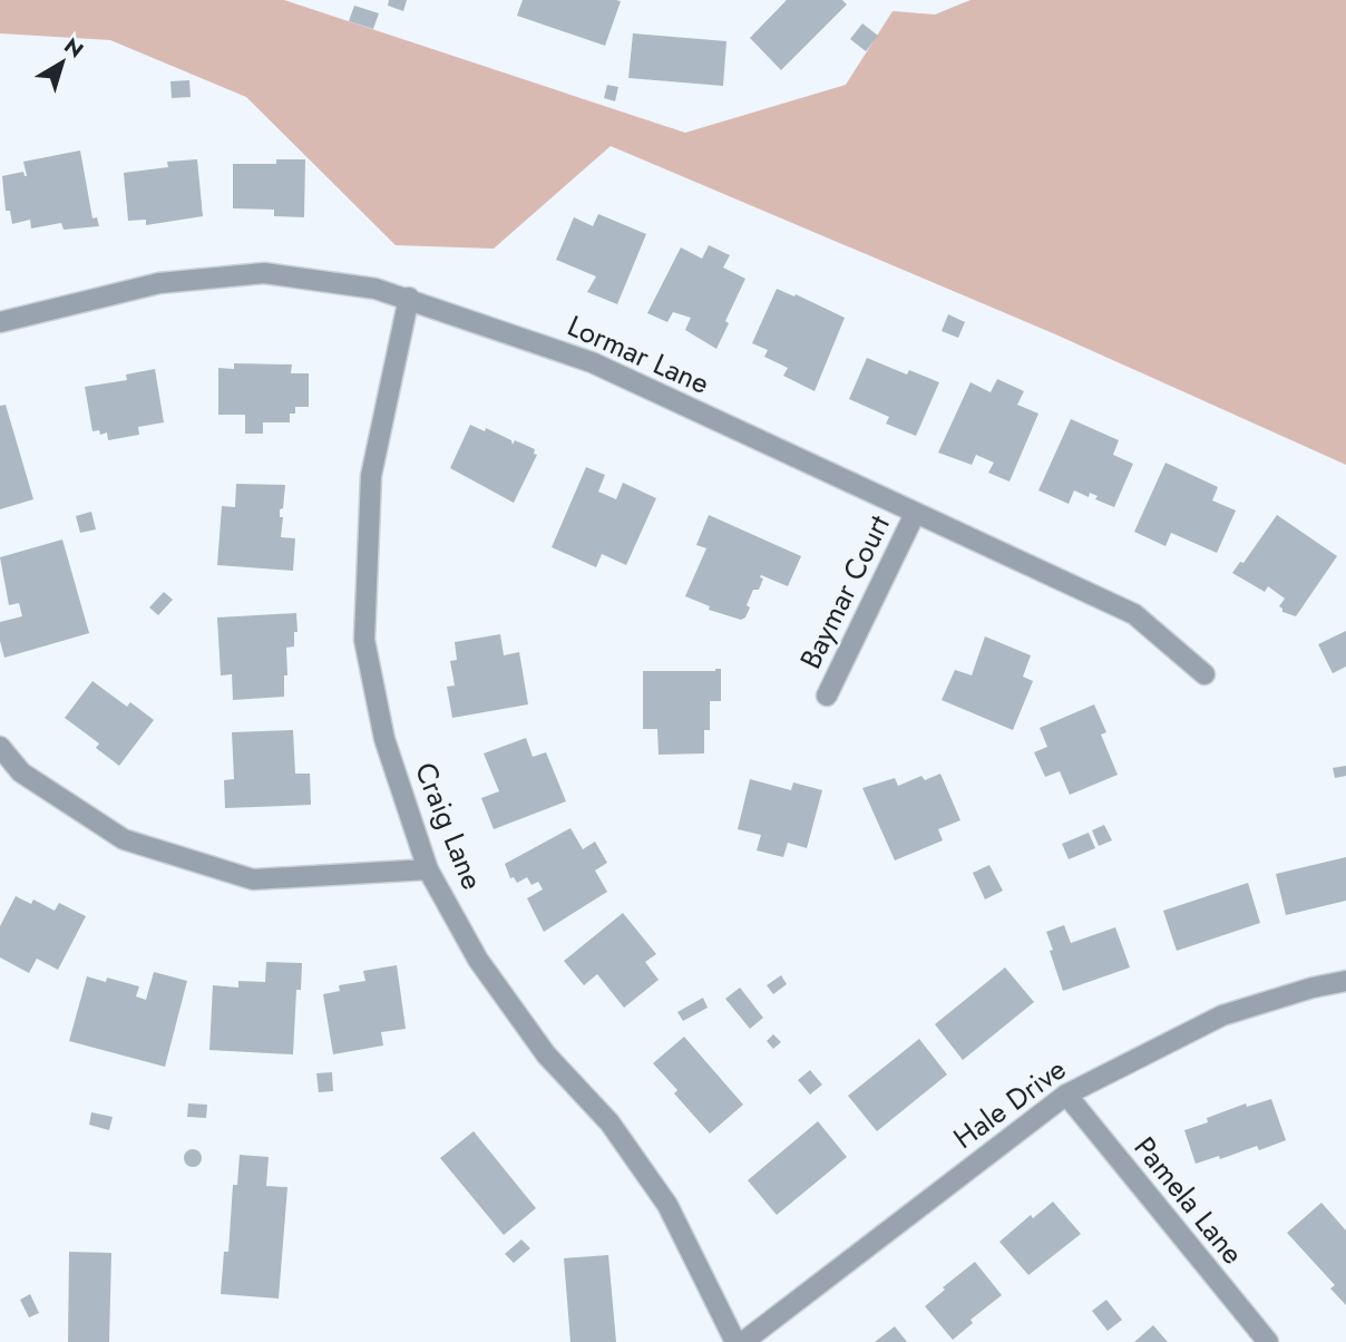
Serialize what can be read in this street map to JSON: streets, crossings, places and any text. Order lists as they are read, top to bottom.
{
  "streets": {
    "street": [
      "Lormar Lane",
      "Baymar Court",
      "Craig Lane",
      "Hale Drive",
      "Pamela Lane"
    ]
  },
  "crossings": [
    ["Lormar Lane", "Baymar Court"],
    ["Lormar Lane", "Craig Lane"],
    ["Hale Drive", "Pamela Lane"]
  ],
  "north": "top right"
}
